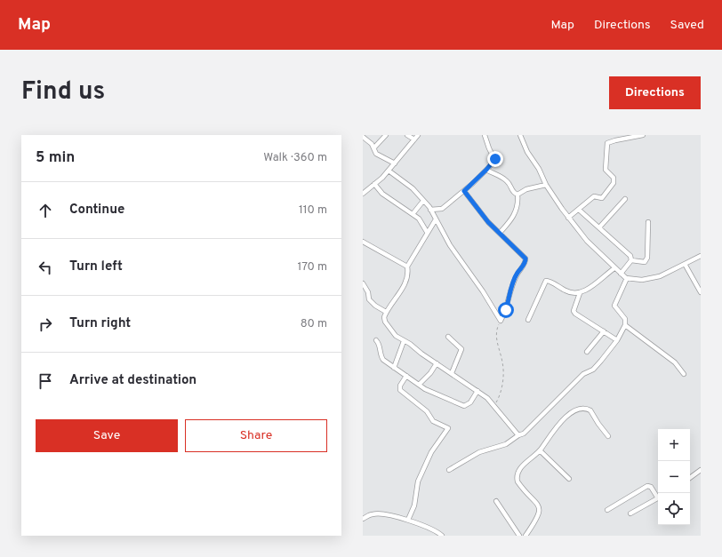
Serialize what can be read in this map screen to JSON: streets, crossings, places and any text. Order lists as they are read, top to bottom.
{
  "page": {
    "header": "Map",
    "nav": ["Map", "Directions", "Saved"],
    "title": "Find us",
    "buttons": [
      "Directions",
      ["Save", "Share"]
    ],
    "heading": ["5 min", "Walk · 360 m"],
    "list": [
      ["Continue", "110 m"],
      ["Turn left", "170 m"],
      ["Turn right", "80 m"],
      "Arrive at destination"
    ],
    "map_buttons": ["+", "−"]
  }
}
